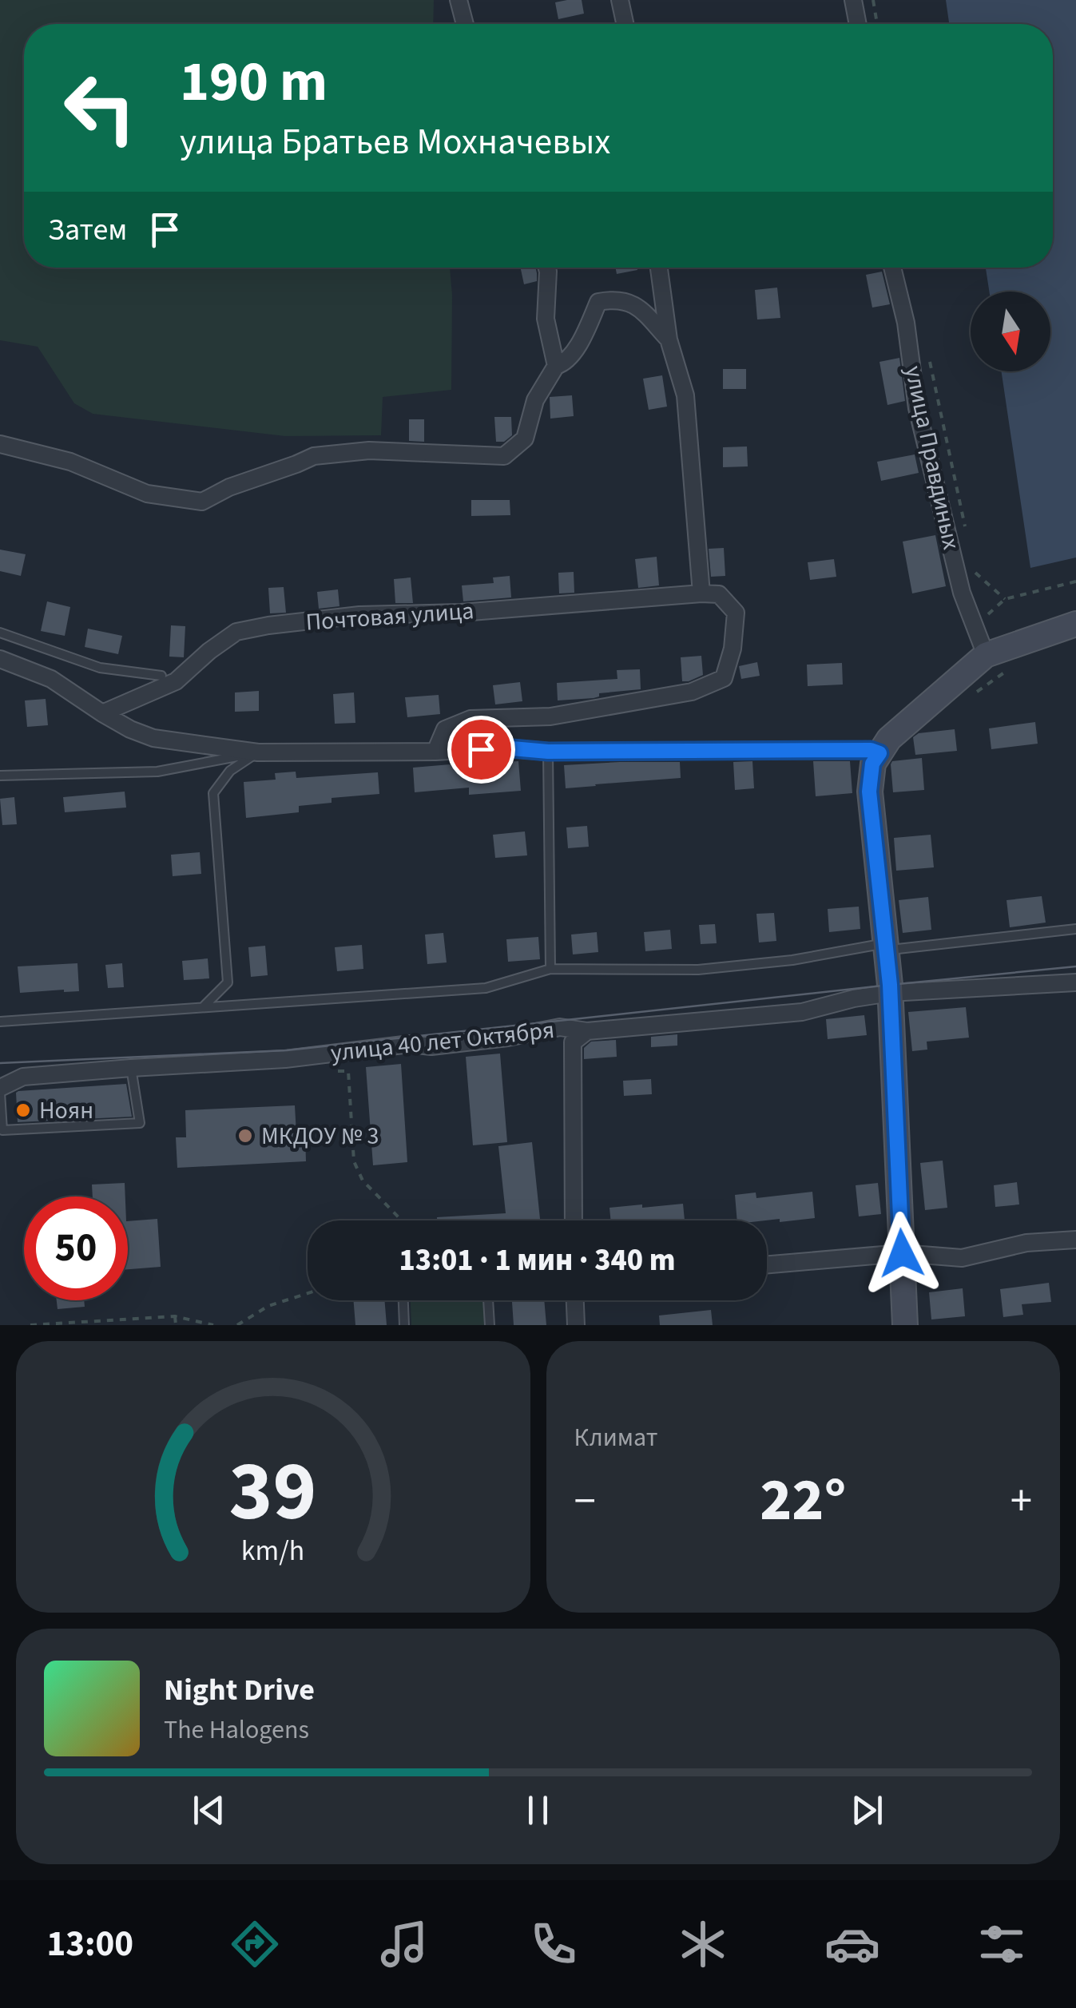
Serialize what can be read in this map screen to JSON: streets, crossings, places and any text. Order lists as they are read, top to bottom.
{
  "streets": {
    "street": ["улица Правдиных", "Почтовая улица", "улица 40 лет Октября"]
  },
  "places": ["Ноян", "МКДОУ № 3"],
  "north": "bottom",
  "page": {
    "turn": ["190 m", "улица Братьев Мохначевых"],
    "then": "Затем",
    "limit": "50",
    "trip": "13:01 · 1 мин · 340 m",
    "tile": "Климат",
    "heat": ["−", "22°", "+"],
    "song": ["Night Drive", "The Halogens"],
    "tabs": "13:00",
    "gauge": ["39", "km/h"]
  }
}
